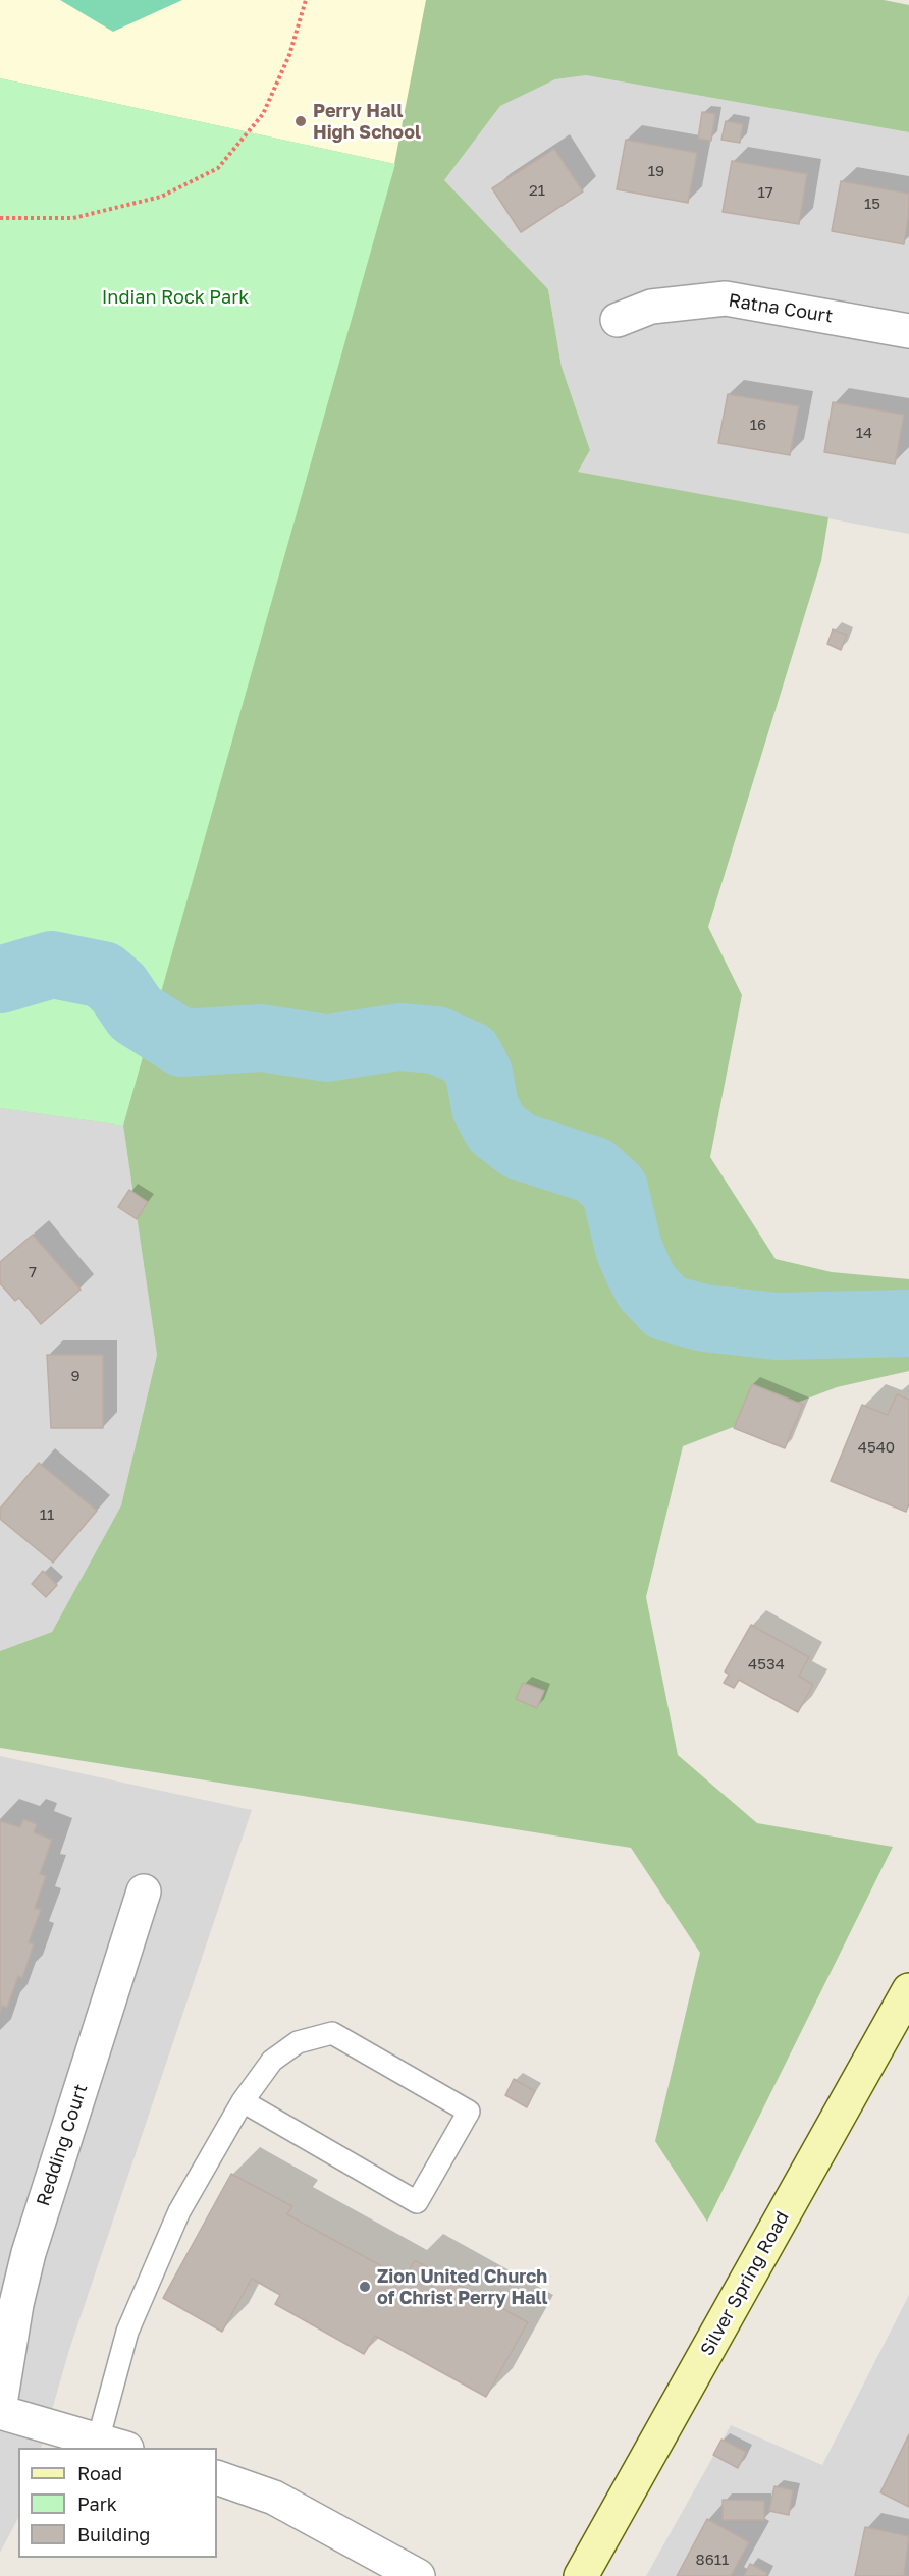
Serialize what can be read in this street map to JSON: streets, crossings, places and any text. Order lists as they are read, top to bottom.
{
  "streets": {
    "main road": ["Silver Spring Road"],
    "street": ["Ratna Court", "Redding Court"]
  },
  "parks": ["Indian Rock Park"],
  "places": ["Perry Hall High School", "Zion United Church of Christ Perry Hall"],
  "house_numbers": [
    "19",
    "21",
    "17",
    "15",
    "16",
    "14",
    "7",
    "9",
    "4540",
    "11",
    "4534",
    "8611"
  ],
  "legend": ["Road", "Park", "Building"]
}
